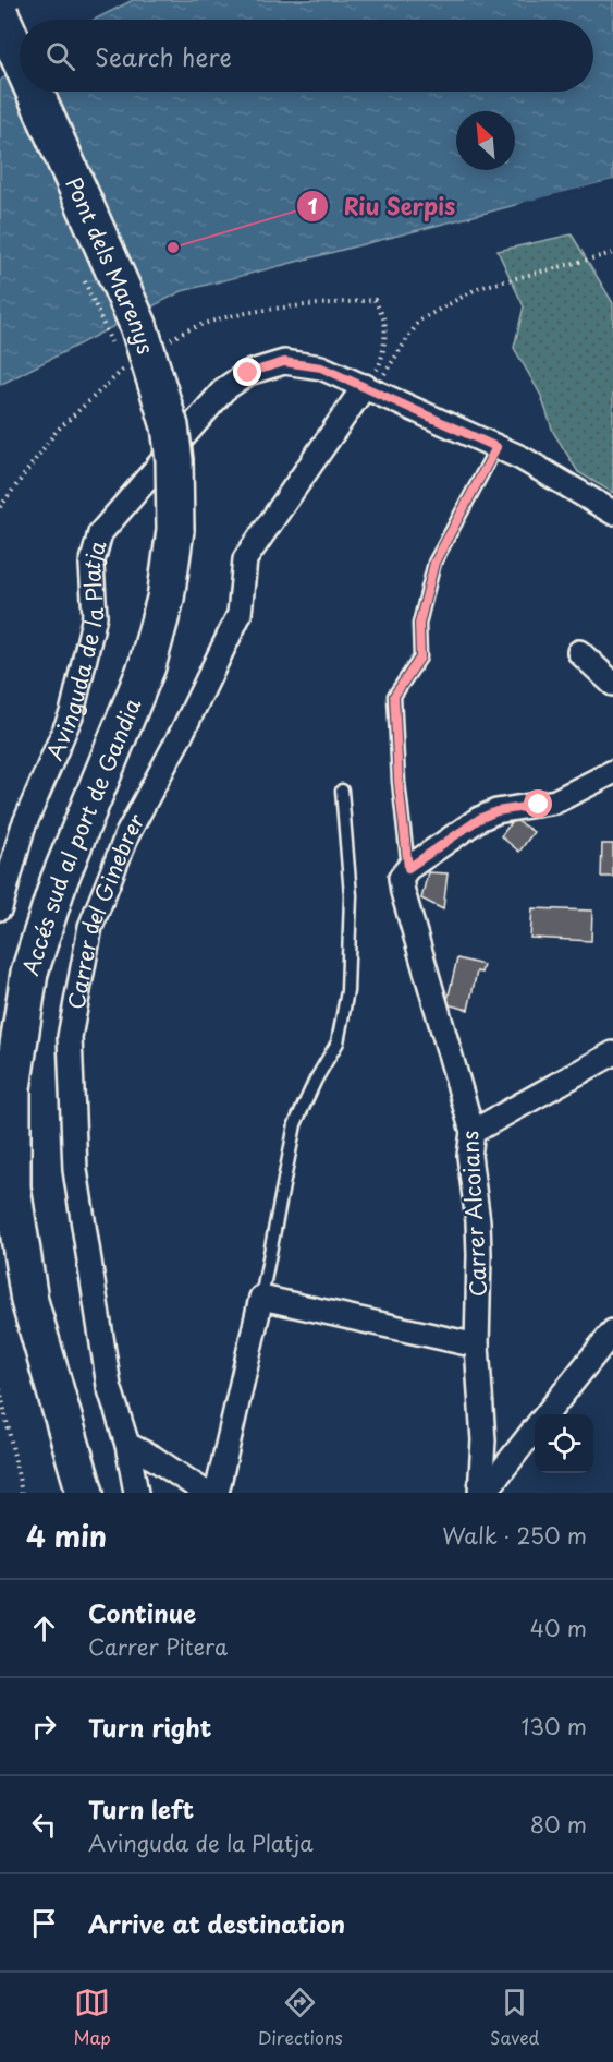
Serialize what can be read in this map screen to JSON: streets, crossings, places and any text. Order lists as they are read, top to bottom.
{
  "streets": {
    "highway": ["Pont dels Marenys", "Accés sud al port de Gandia"],
    "street": ["Avinguda de la Platja", "Carrer del Ginebrer", "Carrer Alcoians"]
  },
  "crossings": [
    ["Pont dels Marenys", "Accés sud al port de Gandia"],
    ["Avinguda de la Platja", "Carrer del Ginebrer"]
  ],
  "places": ["Riu Serpis"],
  "north": "top left",
  "page": {
    "search": "Search here",
    "heading": ["4 min", "Walk · 250 m"],
    "list": [
      ["Continue", "Carrer Pitera", "40 m"],
      ["Turn right", "130 m"],
      ["Turn left", "Avinguda de la Platja", "80 m"],
      "Arrive at destination"
    ],
    "nav": ["Map", "Directions", "Saved"]
  }
}
